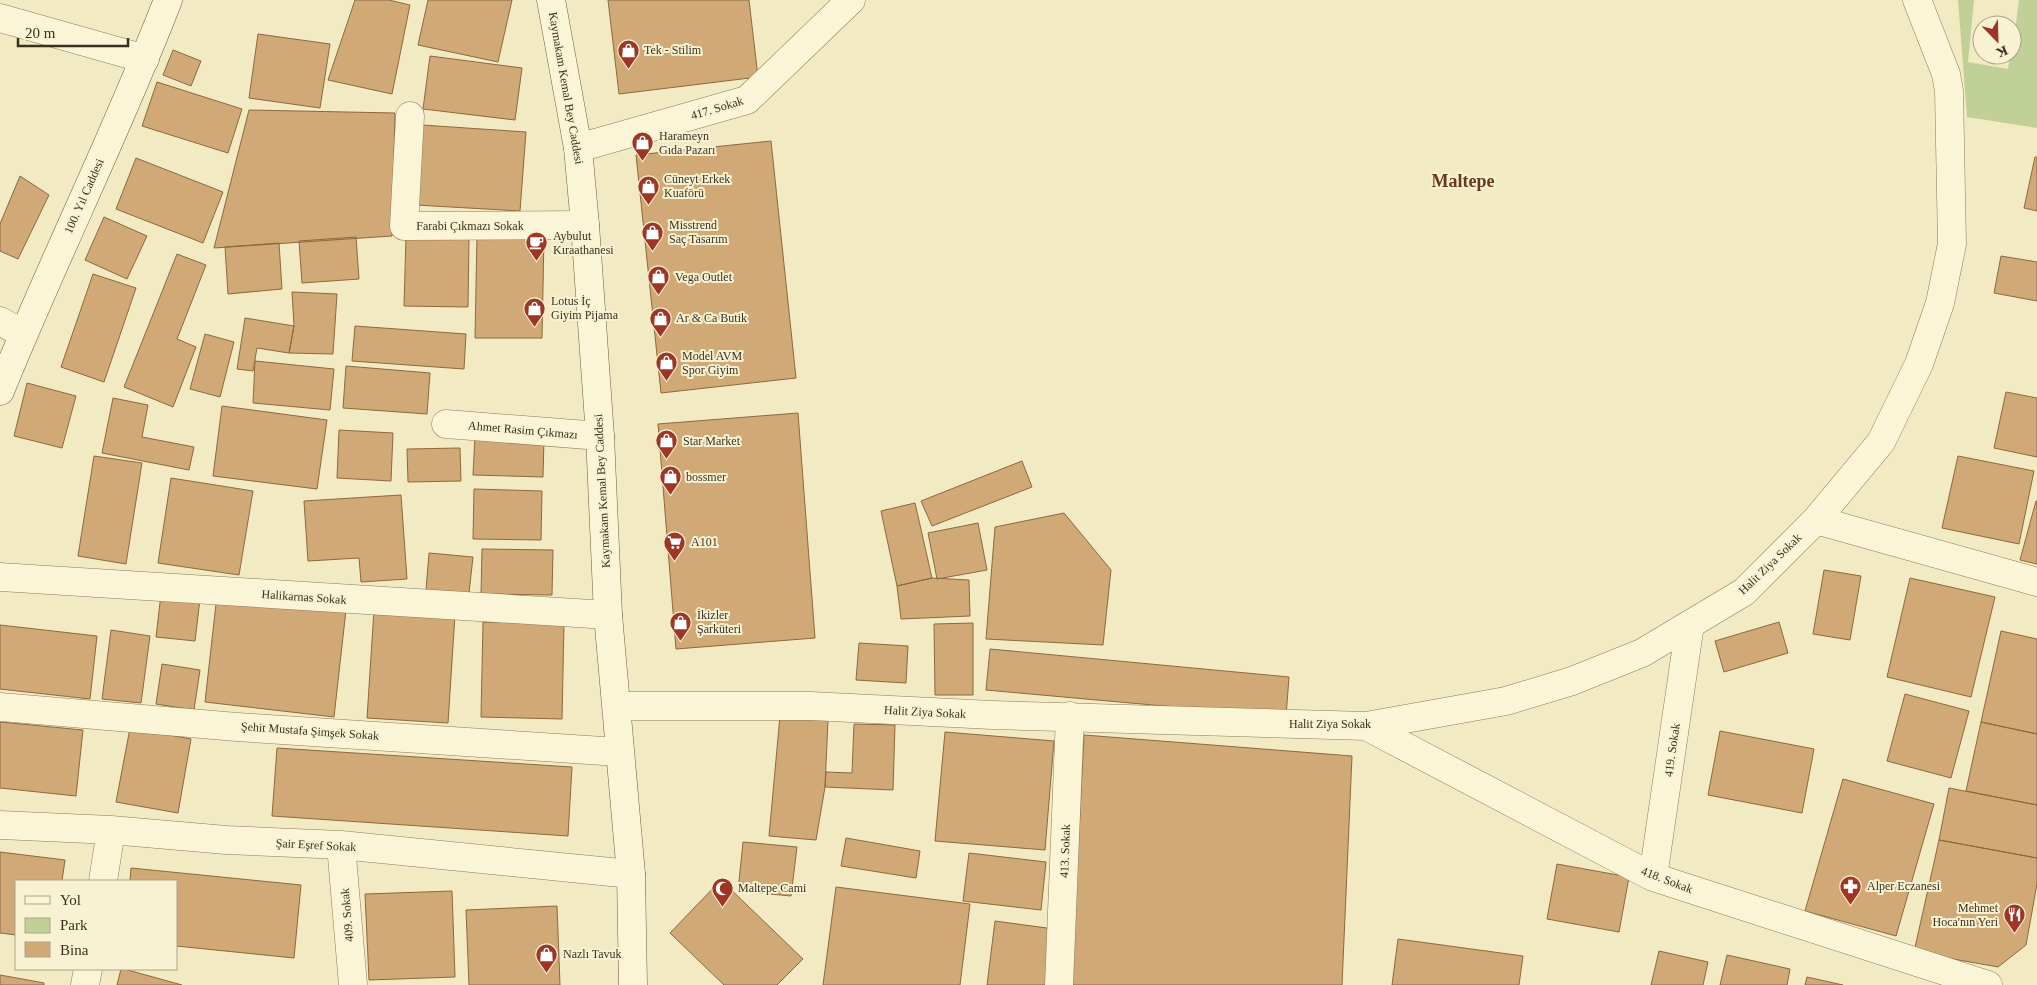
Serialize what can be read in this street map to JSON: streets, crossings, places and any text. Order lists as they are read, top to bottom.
{
  "streets": {
    "street": [
      "Kaymakam Kemal Bey Caddesi",
      "417. Sokak",
      "100. Yıl Caddesi",
      "Farabi Çıkmazı Sokak",
      "Ahmet Rasim Çıkmazı",
      "Halit Ziya Sokak",
      "Halikarnas Sokak",
      "Şehit Mustafa Şimşek Sokak",
      "419. Sokak",
      "Şair Eşref Sokak",
      "413. Sokak",
      "418. Sokak",
      "409. Sokak"
    ]
  },
  "crossings": [
    ["Kaymakam Kemal Bey Caddesi", "417. Sokak"],
    ["Kaymakam Kemal Bey Caddesi", "Farabi Çıkmazı Sokak"],
    ["Kaymakam Kemal Bey Caddesi", "Ahmet Rasim Çıkmazı"],
    ["Kaymakam Kemal Bey Caddesi", "Halit Ziya Sokak"],
    ["Kaymakam Kemal Bey Caddesi", "Halikarnas Sokak"],
    ["Kaymakam Kemal Bey Caddesi", "Şehit Mustafa Şimşek Sokak"],
    ["Kaymakam Kemal Bey Caddesi", "Şair Eşref Sokak"],
    ["Halit Ziya Sokak", "419. Sokak"],
    ["Halit Ziya Sokak", "413. Sokak"],
    ["Halit Ziya Sokak", "418. Sokak"],
    ["419. Sokak", "418. Sokak"],
    ["Şair Eşref Sokak", "409. Sokak"]
  ],
  "districts": ["Maltepe"],
  "places": {
    "shop": [
      "Tek - Stilim",
      "Harameyn Gıda Pazarı",
      "Cüneyt Erkek Kuaförü",
      "Misstrend Saç Tasarım",
      "Vega Outlet",
      "Lotus İç Giyim Pijama",
      "Ar & Ca Butik",
      "Model AVM Spor Giyim",
      "Star Market",
      "bossmer",
      "İkizler Şarküteri",
      "Nazlı Tavuk"
    ],
    "cafe": ["Aybulut Kıraathanesi"],
    "supermarket": ["A101"],
    "pharmacy": ["Alper Eczanesi"],
    "mosque": ["Maltepe Cami"],
    "restaurant": ["Mehmet Hoca'nın Yeri"]
  },
  "legend": ["Yol", "Park", "Bina"],
  "scale_bar": "20 m",
  "north": "bottom right"
}
